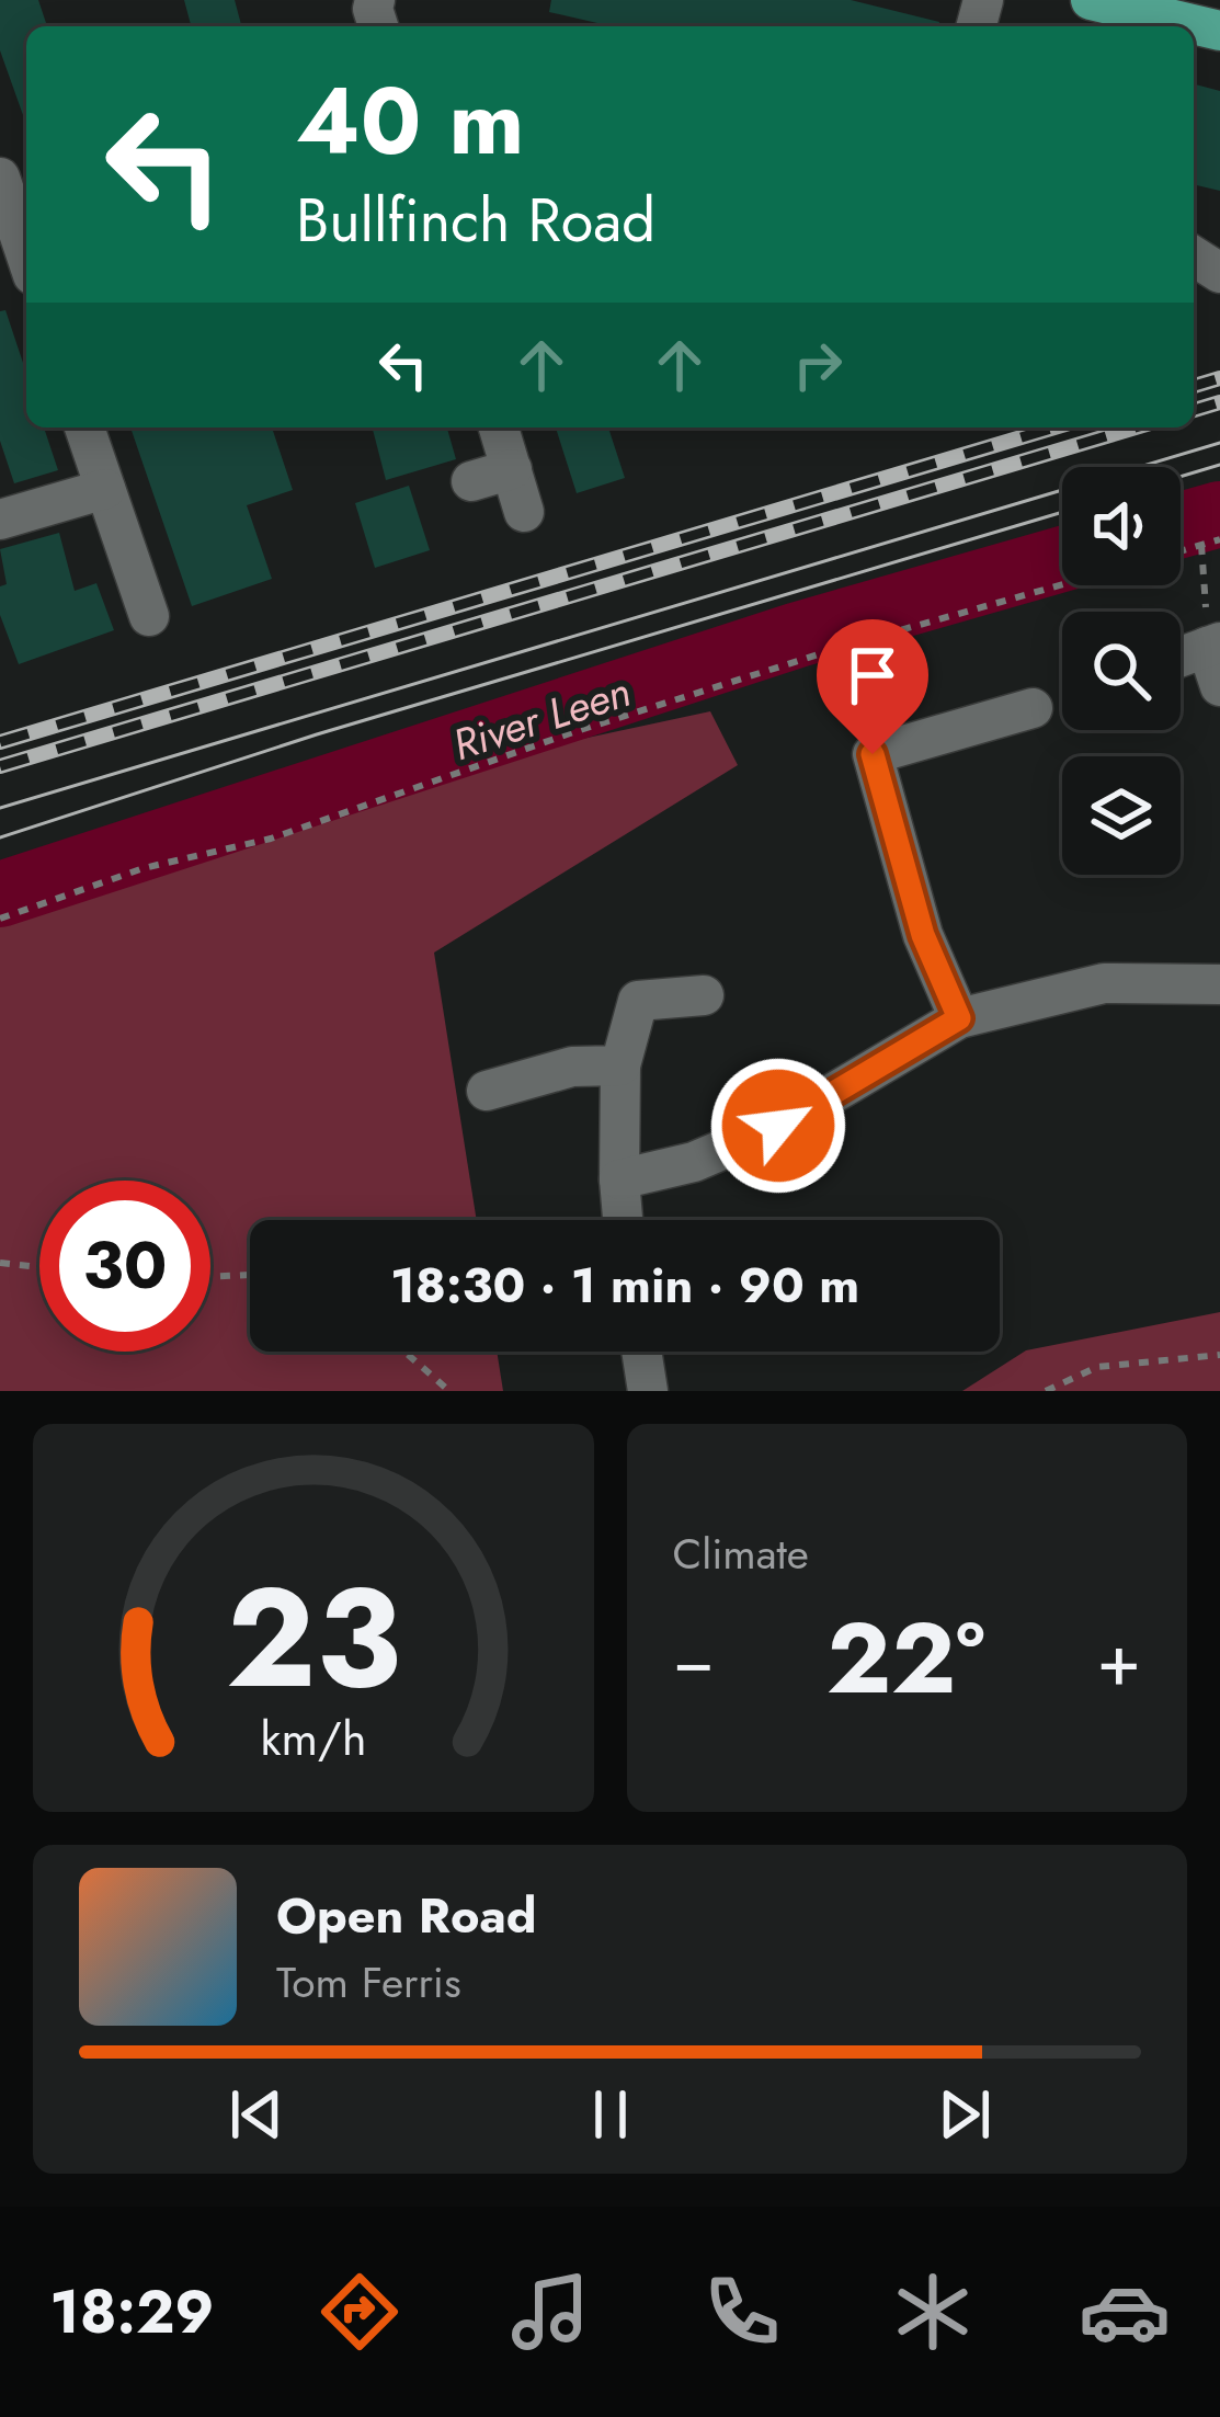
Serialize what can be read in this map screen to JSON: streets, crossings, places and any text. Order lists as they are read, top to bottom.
{
  "water": ["River Leen"],
  "page": {
    "turn": ["40 m", "Bullfinch Road"],
    "limit": "30",
    "trip": "18:30 · 1 min · 90 m",
    "tile": "Climate",
    "heat": ["−", "22°", "+"],
    "song": ["Open Road", "Tom Ferris"],
    "tabs": "18:29",
    "gauge": ["23", "km/h"]
  }
}
